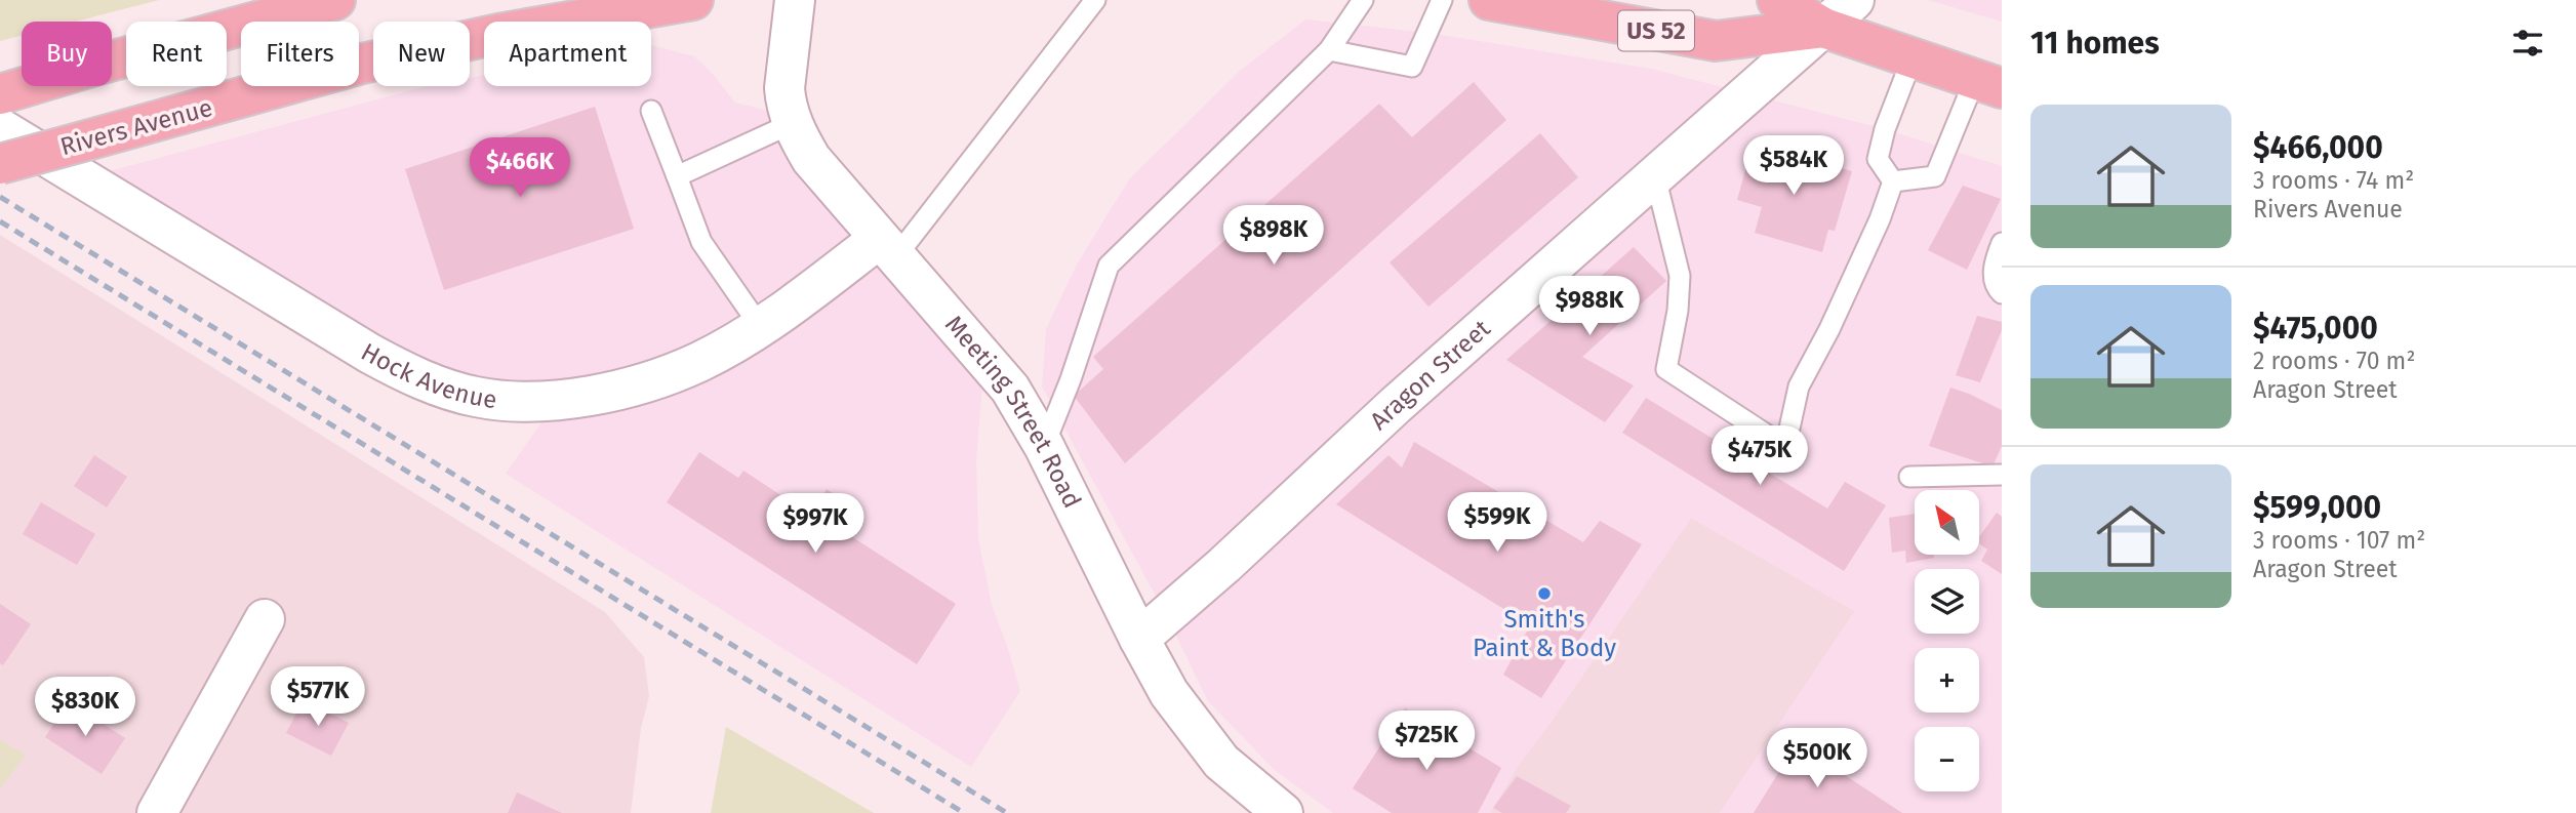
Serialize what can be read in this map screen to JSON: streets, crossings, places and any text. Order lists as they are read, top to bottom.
{
  "streets": {
    "main road": ["US 52", "Rivers Avenue"],
    "street": ["Hock Avenue", "Aragon Street", "Meeting Street Road"]
  },
  "crossings": [
    ["US 52", "Aragon Street"],
    ["Hock Avenue", "Meeting Street Road"],
    ["Aragon Street", "Meeting Street Road"]
  ],
  "places": ["Smith's Paint & Body"],
  "north": "top left",
  "page": {
    "heading": "11 homes",
    "chip": [
      "Buy",
      "Rent",
      "Filters",
      "New",
      "Apartment"
    ],
    "list": [
      {
        "name": "$466,000",
        "note": "3 rooms · 74 m² · Rivers Avenue"
      },
      {
        "name": "$475,000",
        "note": "2 rooms · 70 m² · Aragon Street"
      },
      {
        "name": "$599,000",
        "note": "3 rooms · 107 m² · Aragon Street"
      }
    ],
    "price": [
      "$584K",
      "$466K",
      "$898K",
      "$988K",
      "$475K",
      "$599K",
      "$997K",
      "$577K",
      "$830K",
      "$725K",
      "$500K"
    ],
    "map_buttons": ["+", "−"]
  }
}
